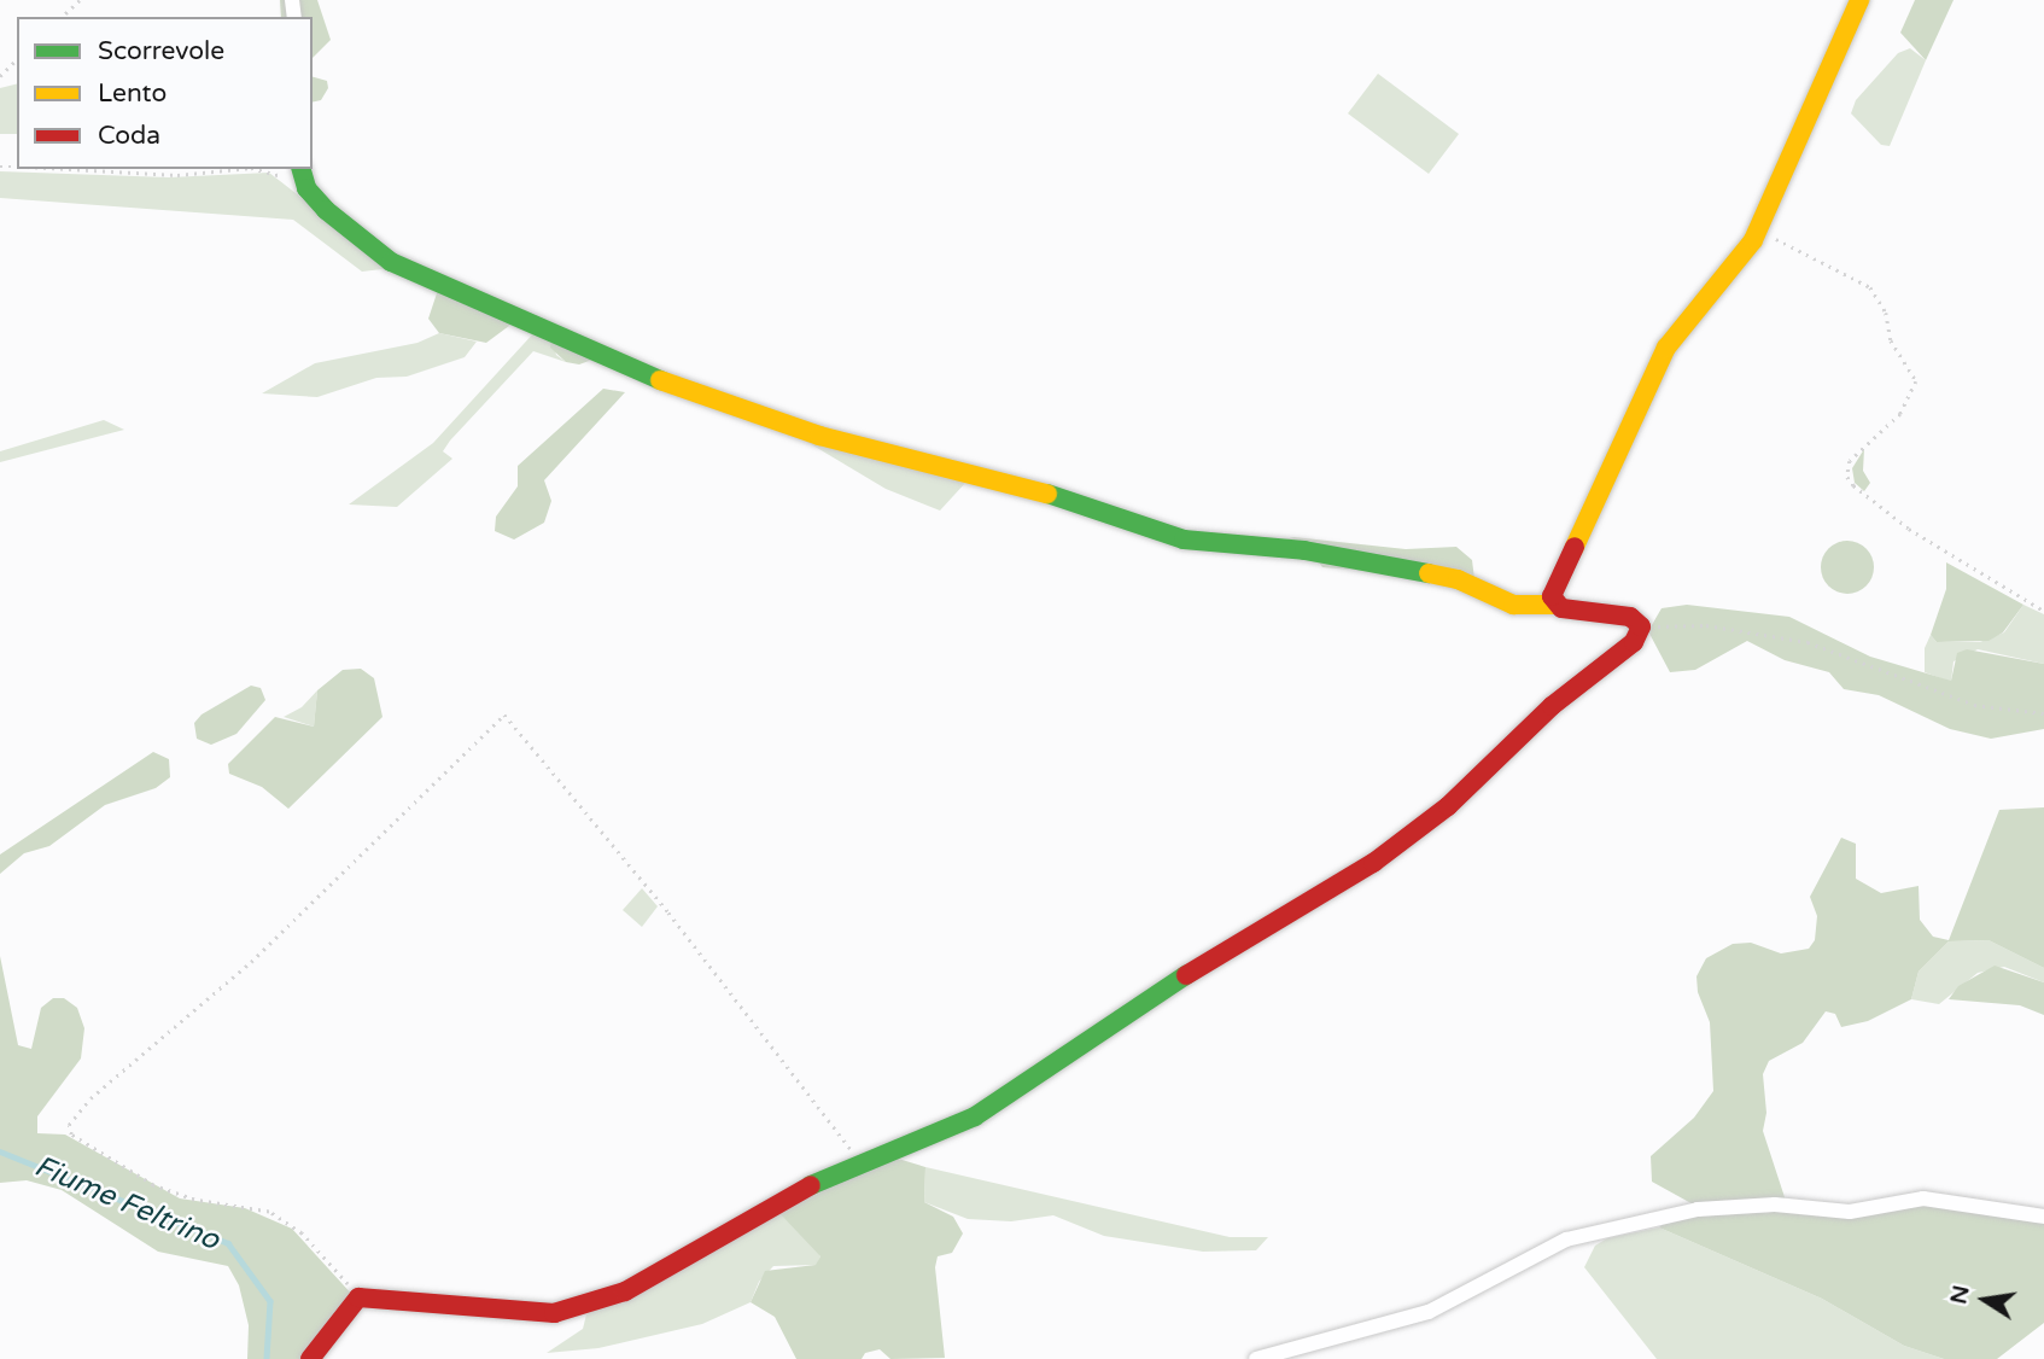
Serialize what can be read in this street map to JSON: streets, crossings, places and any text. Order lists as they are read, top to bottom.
{
  "water": ["Fiume Feltrino"],
  "legend": ["Scorrevole", "Lento", "Coda"],
  "north": "left"
}
